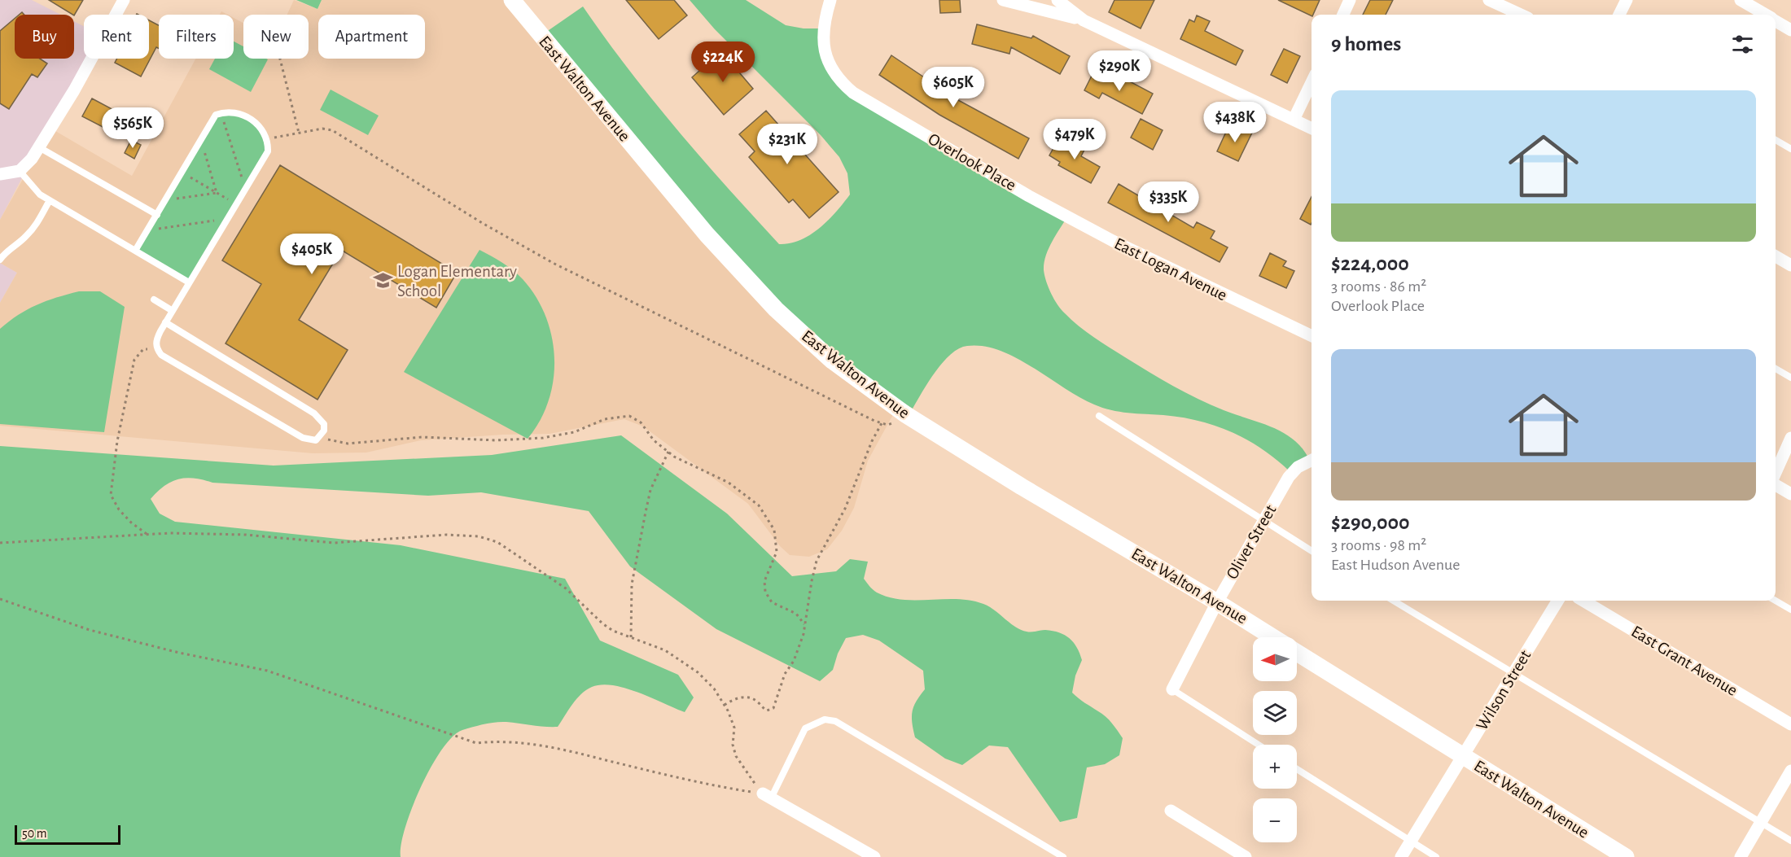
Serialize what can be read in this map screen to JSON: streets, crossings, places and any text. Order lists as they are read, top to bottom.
{
  "streets": {
    "main road": ["East Walton Avenue"],
    "street": [
      "Overlook Place",
      "East Logan Avenue",
      "Oliver Street",
      "East Grant Avenue",
      "Wilson Street"
    ]
  },
  "crossings": [
    ["East Walton Avenue", "Oliver Street"],
    ["East Walton Avenue", "Wilson Street"],
    ["Overlook Place", "East Logan Avenue"]
  ],
  "places": {
    "school or university": ["Logan Elementary School"]
  },
  "scale_bar": "50 m",
  "north": "left",
  "page": {
    "chip": [
      "Buy",
      "Rent",
      "Filters",
      "New",
      "Apartment"
    ],
    "heading": "9 homes",
    "price": [
      "$224K",
      "$290K",
      "$605K",
      "$438K",
      "$565K",
      "$479K",
      "$231K",
      "$335K",
      "$405K"
    ],
    "list": [
      {
        "name": "$224,000",
        "note": "3 rooms · 86 m² · Overlook Place"
      },
      {
        "name": "$290,000",
        "note": "3 rooms · 98 m² · East Hudson Avenue"
      }
    ],
    "map_buttons": ["+", "−"],
    "scale": "50 m"
  }
}
